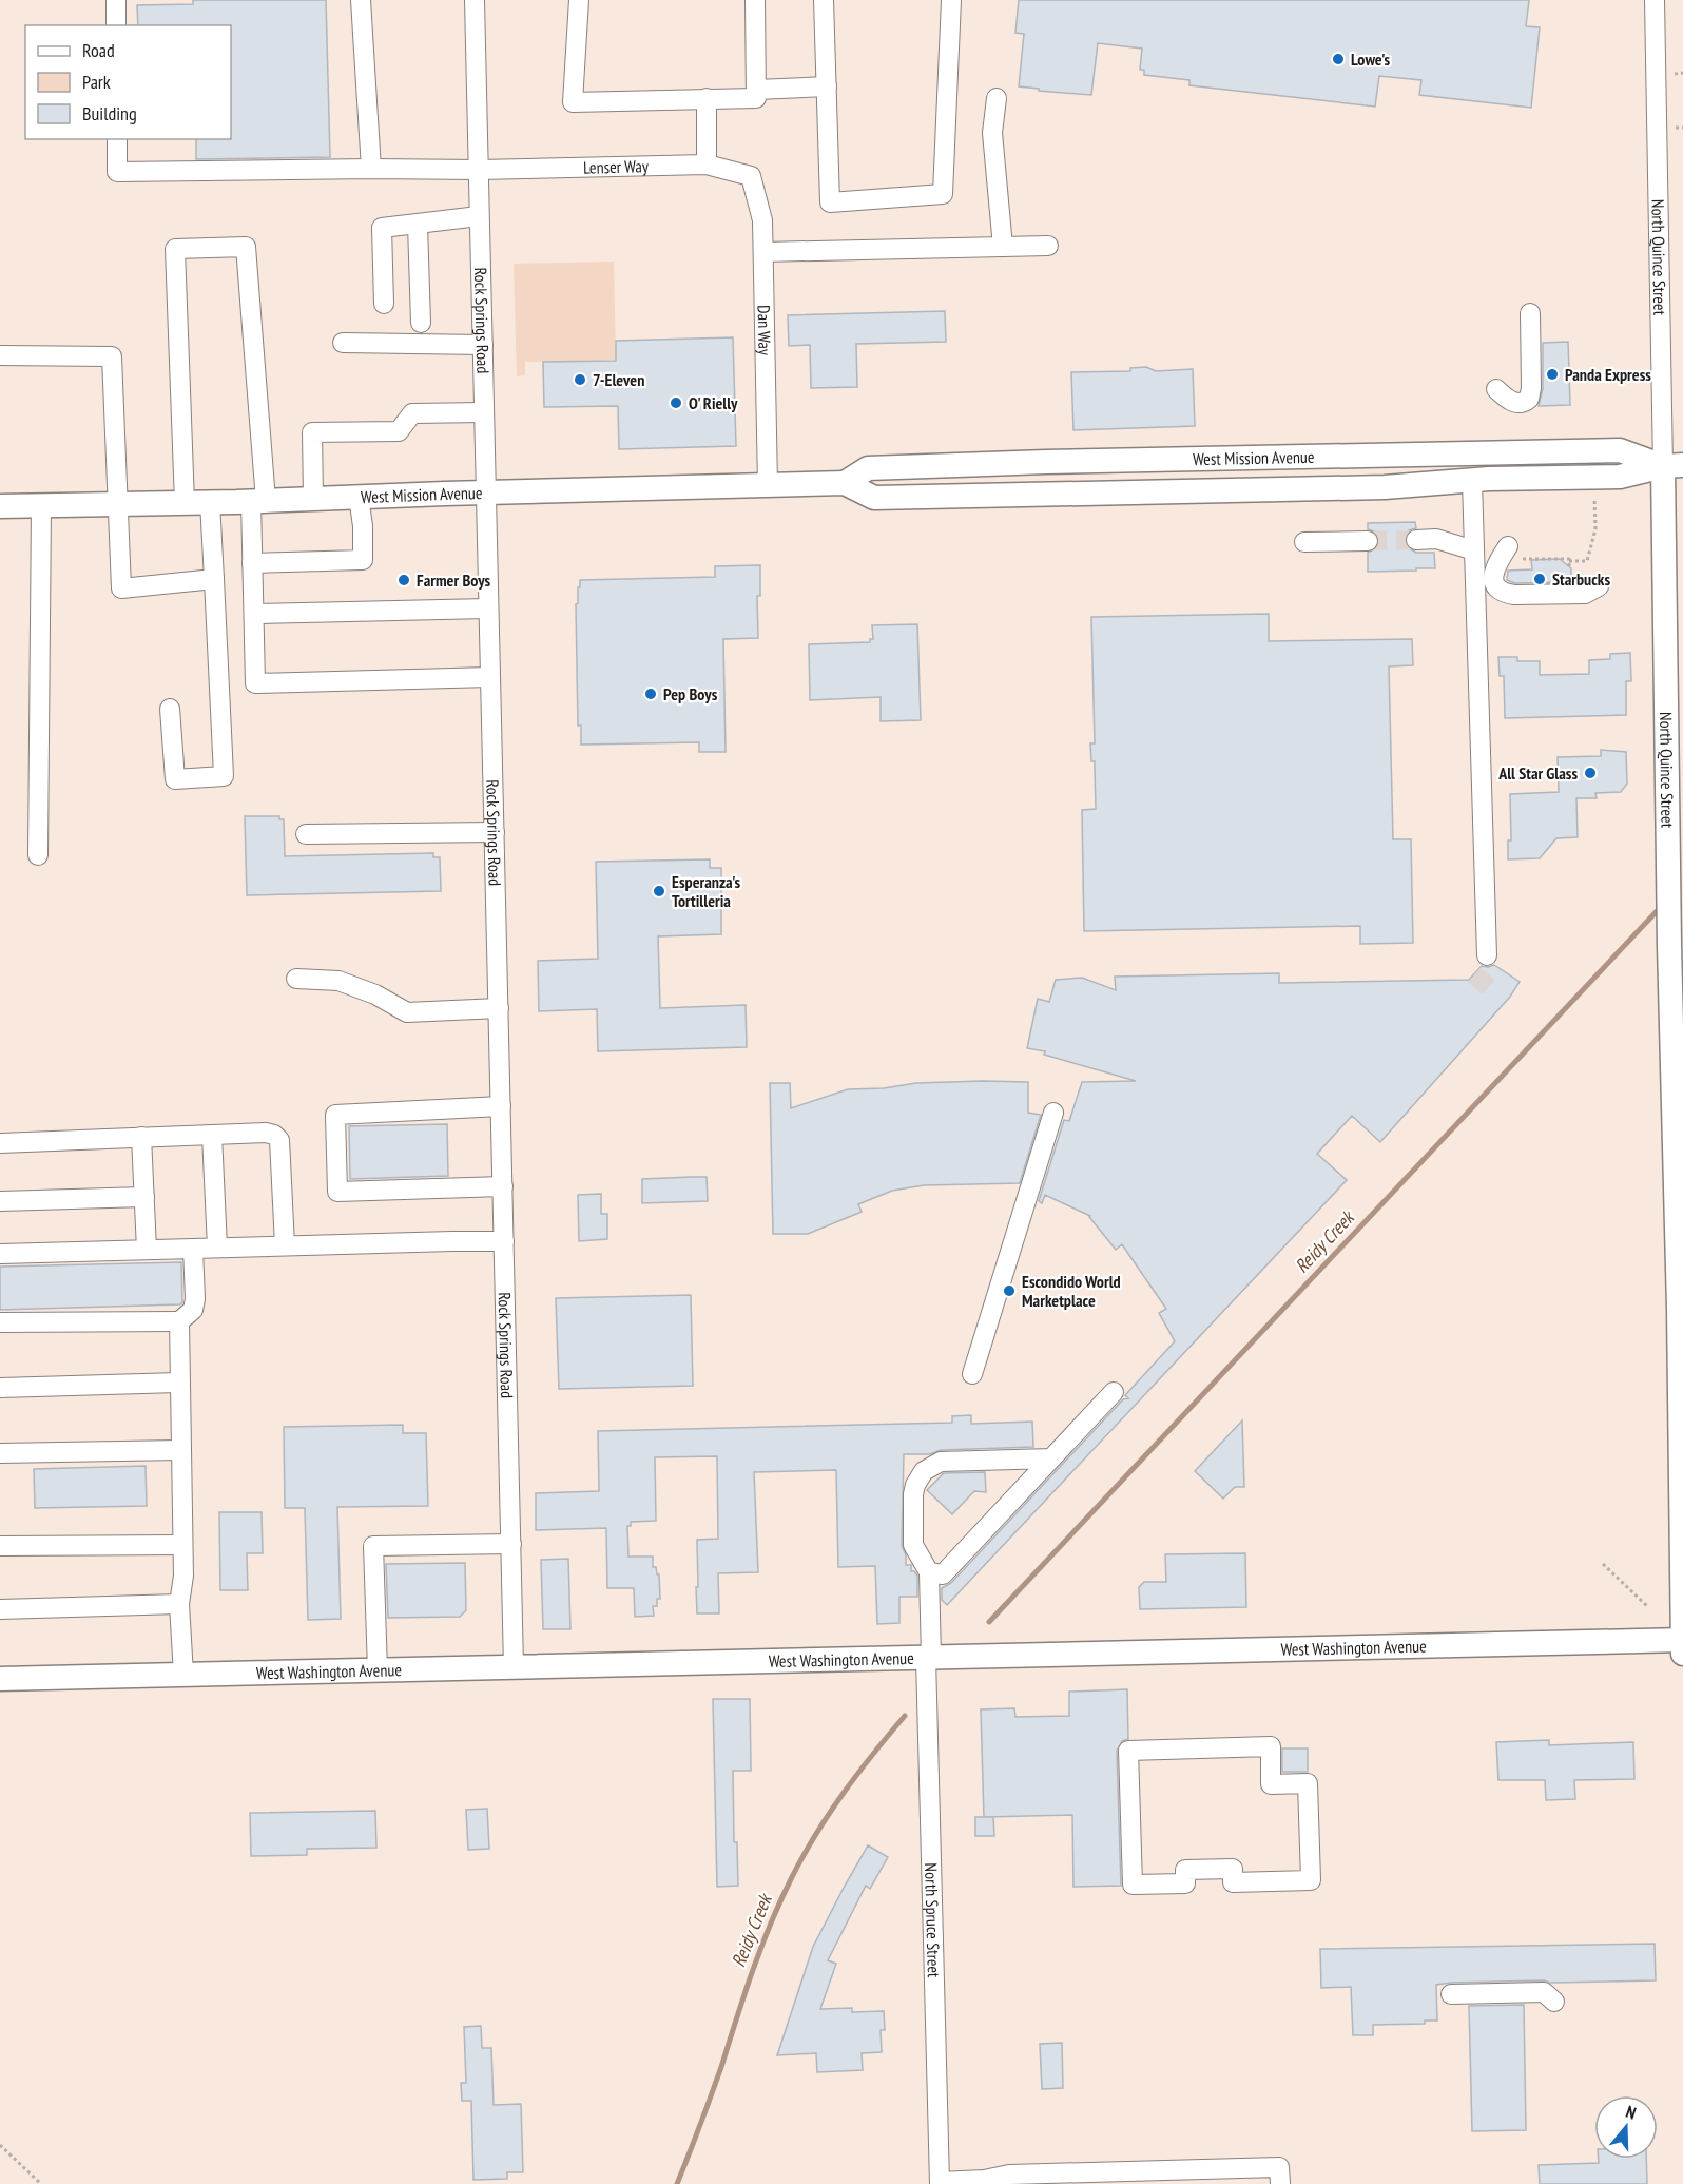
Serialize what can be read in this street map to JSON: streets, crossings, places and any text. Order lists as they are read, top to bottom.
{
  "streets": {
    "main road": ["North Quince Street", "West Mission Avenue", "West Washington Avenue"],
    "street": [
      "Lenser Way",
      "Rock Springs Road",
      "Dan Way",
      "North Spruce Street"
    ]
  },
  "crossings": [
    ["Lenser Way", "Rock Springs Road"],
    ["Lenser Way", "Dan Way"],
    ["North Quince Street", "West Mission Avenue"],
    ["North Quince Street", "West Washington Avenue"],
    ["Rock Springs Road", "West Mission Avenue"],
    ["Rock Springs Road", "West Washington Avenue"],
    ["Dan Way", "West Mission Avenue"],
    ["West Washington Avenue", "North Spruce Street"]
  ],
  "water": ["Reidy Creek"],
  "places": [
    "Lowe's",
    "Panda Express",
    "7-Eleven",
    "O' Rielly",
    "Starbucks",
    "Farmer Boys",
    "Pep Boys",
    "All Star Glass",
    "Esperanza's Tortilleria",
    "Escondido World Marketplace"
  ],
  "legend": ["Road", "Park", "Building"],
  "north": "top"
}
